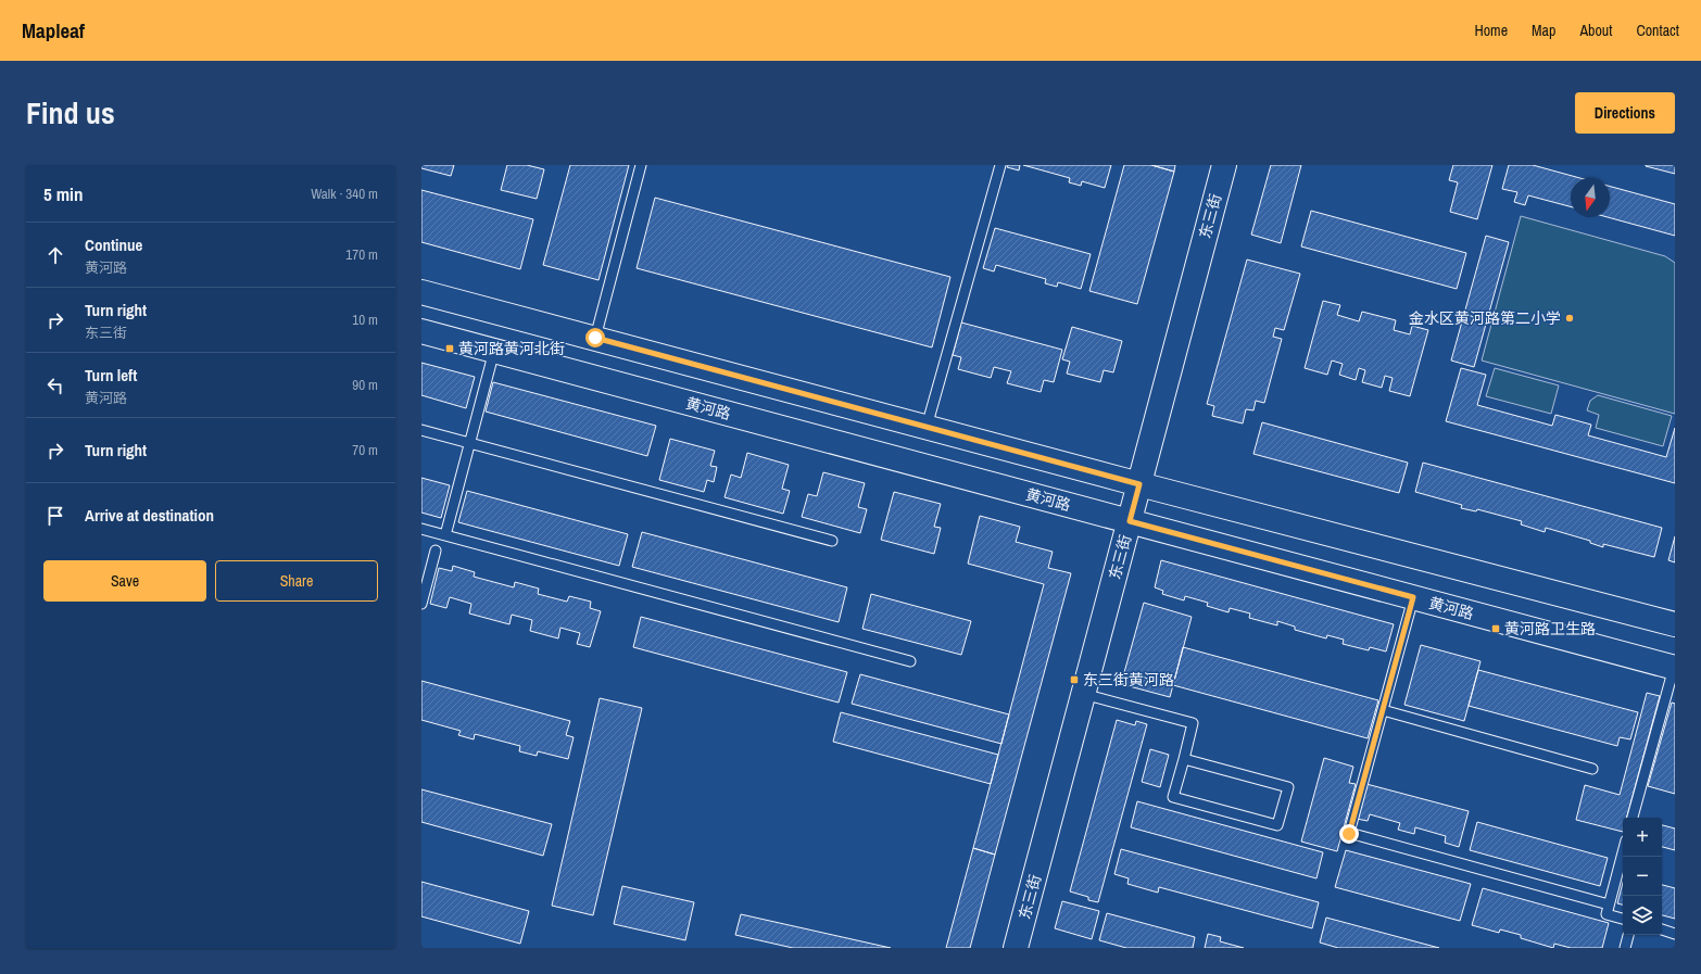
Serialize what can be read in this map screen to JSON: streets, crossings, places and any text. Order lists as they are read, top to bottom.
{
  "streets": {
    "main road": ["东三街", "黄河路"]
  },
  "crossings": [
    ["东三街", "黄河路"]
  ],
  "places": {
    "other": ["金水区黄河路第二小学"],
    "transit": ["黄河路黄河北街", "黄河路卫生路", "东三街黄河路"]
  },
  "north": "bottom",
  "page": {
    "header": "Mapleaf",
    "nav": [
      "Home",
      "Map",
      "About",
      "Contact"
    ],
    "title": "Find us",
    "buttons": [
      "Directions",
      ["Save", "Share"]
    ],
    "heading": ["5 min", "Walk · 340 m"],
    "list": [
      ["Continue", "黄河路", "170 m"],
      ["Turn right", "东三街", "10 m"],
      ["Turn left", "黄河路", "90 m"],
      ["Turn right", "70 m"],
      "Arrive at destination"
    ],
    "map_buttons": ["+", "−"]
  }
}
